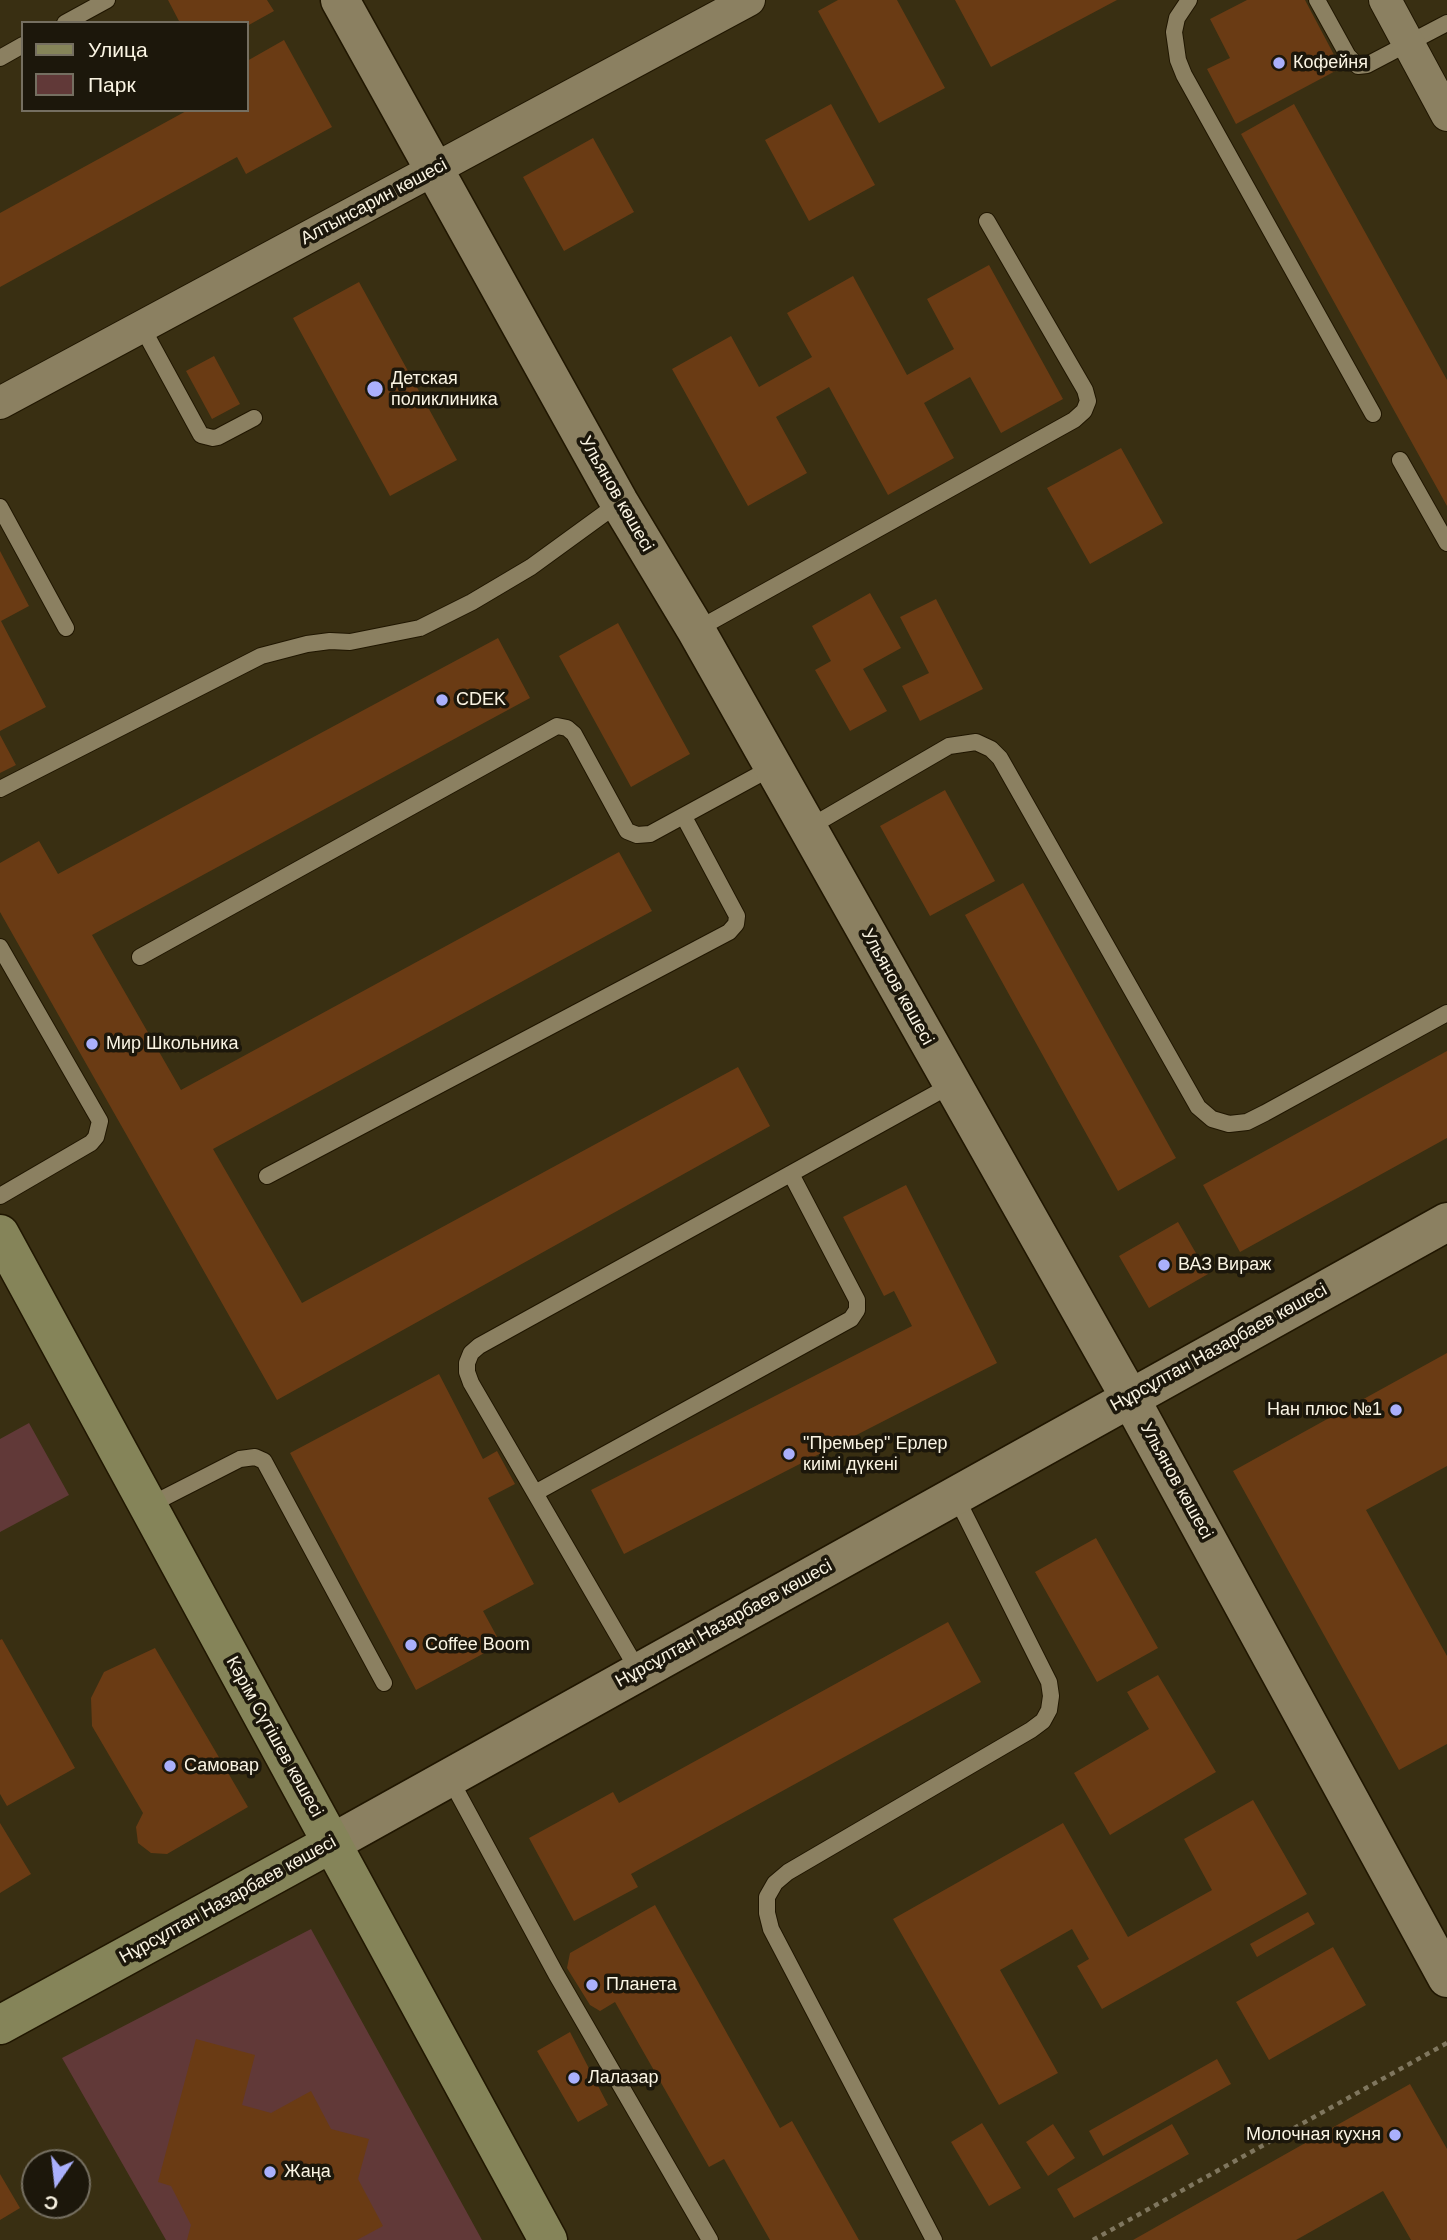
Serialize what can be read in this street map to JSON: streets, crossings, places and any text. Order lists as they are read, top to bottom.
{
  "streets": {
    "main road": ["Нұрсұлтан Назарбаев көшесі", "Кәрім Сүтішев көшесі"],
    "street": ["Алтынсарин көшесі", "Ульянов көшесі"]
  },
  "crossings": [
    ["Алтынсарин көшесі", "Ульянов көшесі"],
    ["Ульянов көшесі", "Нұрсұлтан Назарбаев көшесі"],
    ["Нұрсұлтан Назарбаев көшесі", "Кәрім Сүтішев көшесі"]
  ],
  "places": [
    "Кофейня",
    "Детская поликлиника",
    "CDEK",
    "Мир Школьника",
    "ВАЗ Вираж",
    "Нан плюс №1",
    "\"Премьер\" Ерлер киімі дүкені",
    "Coffee Boom",
    "Самовар",
    "Планета",
    "Лалазар",
    "Молочная кухня",
    "Жаңа"
  ],
  "legend": ["Улица", "Парк"],
  "north": "bottom"
}
